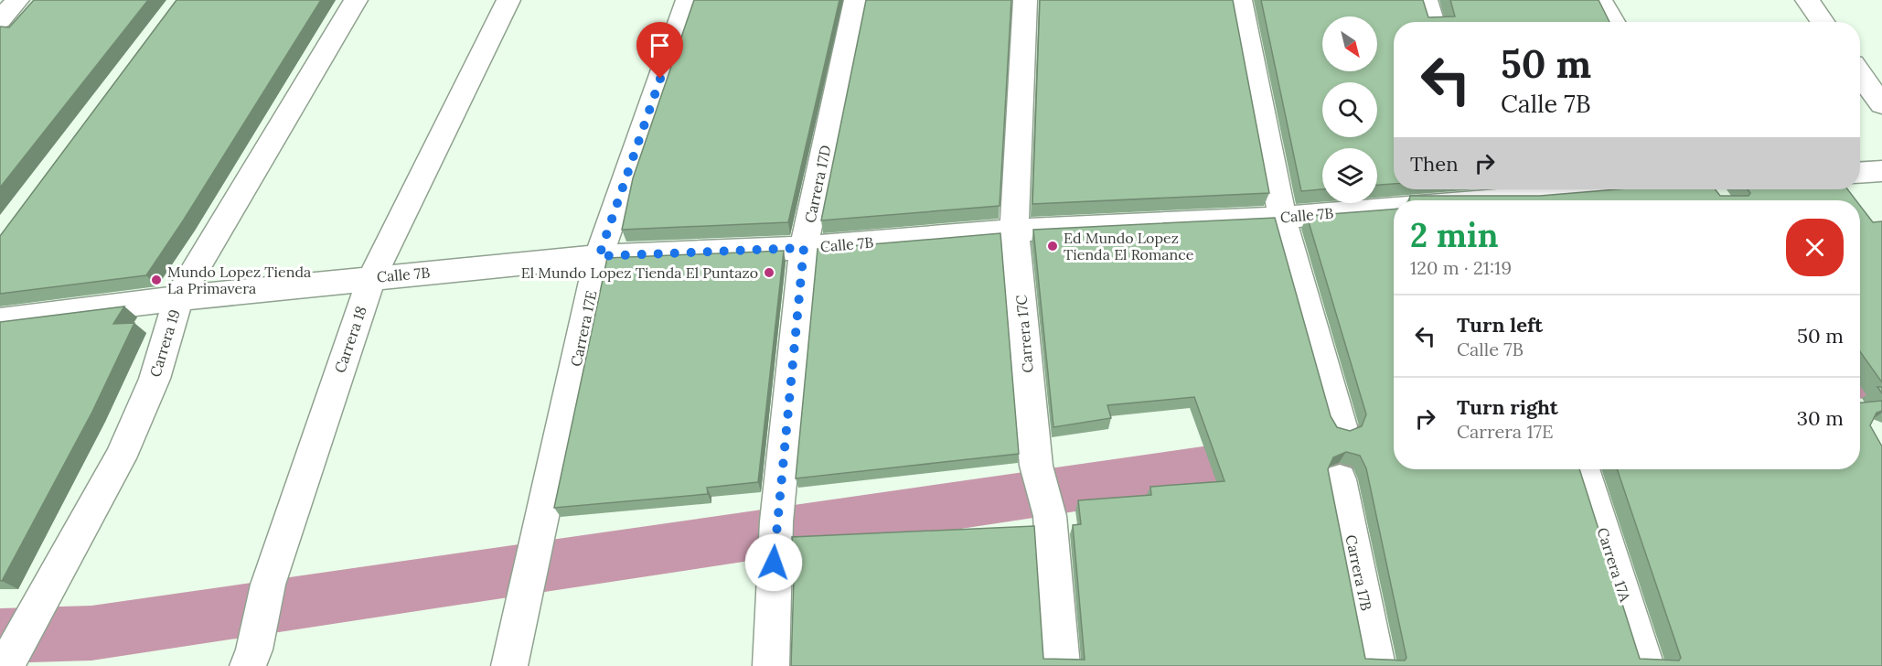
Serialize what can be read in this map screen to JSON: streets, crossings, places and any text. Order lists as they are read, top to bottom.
{
  "streets": {
    "street": [
      "Carrera 17D",
      "Calle 7B",
      "Carrera 17E",
      "Carrera 17C",
      "Carrera 18",
      "Carrera 19",
      "Carrera 17A",
      "Carrera 17B"
    ]
  },
  "crossings": [
    ["Carrera 17D", "Calle 7B"],
    ["Calle 7B", "Carrera 17E"],
    ["Calle 7B", "Carrera 17C"],
    ["Calle 7B", "Carrera 18"],
    ["Calle 7B", "Carrera 19"]
  ],
  "places": ["Ed Mundo Lopez Tienda El Romance", "El Mundo Lopez Tienda El Puntazo", "Mundo Lopez Tienda La Primavera"],
  "north": "bottom right",
  "page": {
    "turn": ["50 m", "Calle 7B"],
    "then": "Then",
    "heading": ["2 min", "120 m · 21:19"],
    "list": [
      {
        "name": "Turn left",
        "note": "Calle 7B",
        "value": "50 m"
      },
      {
        "name": "Turn right",
        "note": "Carrera 17E",
        "value": "30 m"
      }
    ]
  }
}
